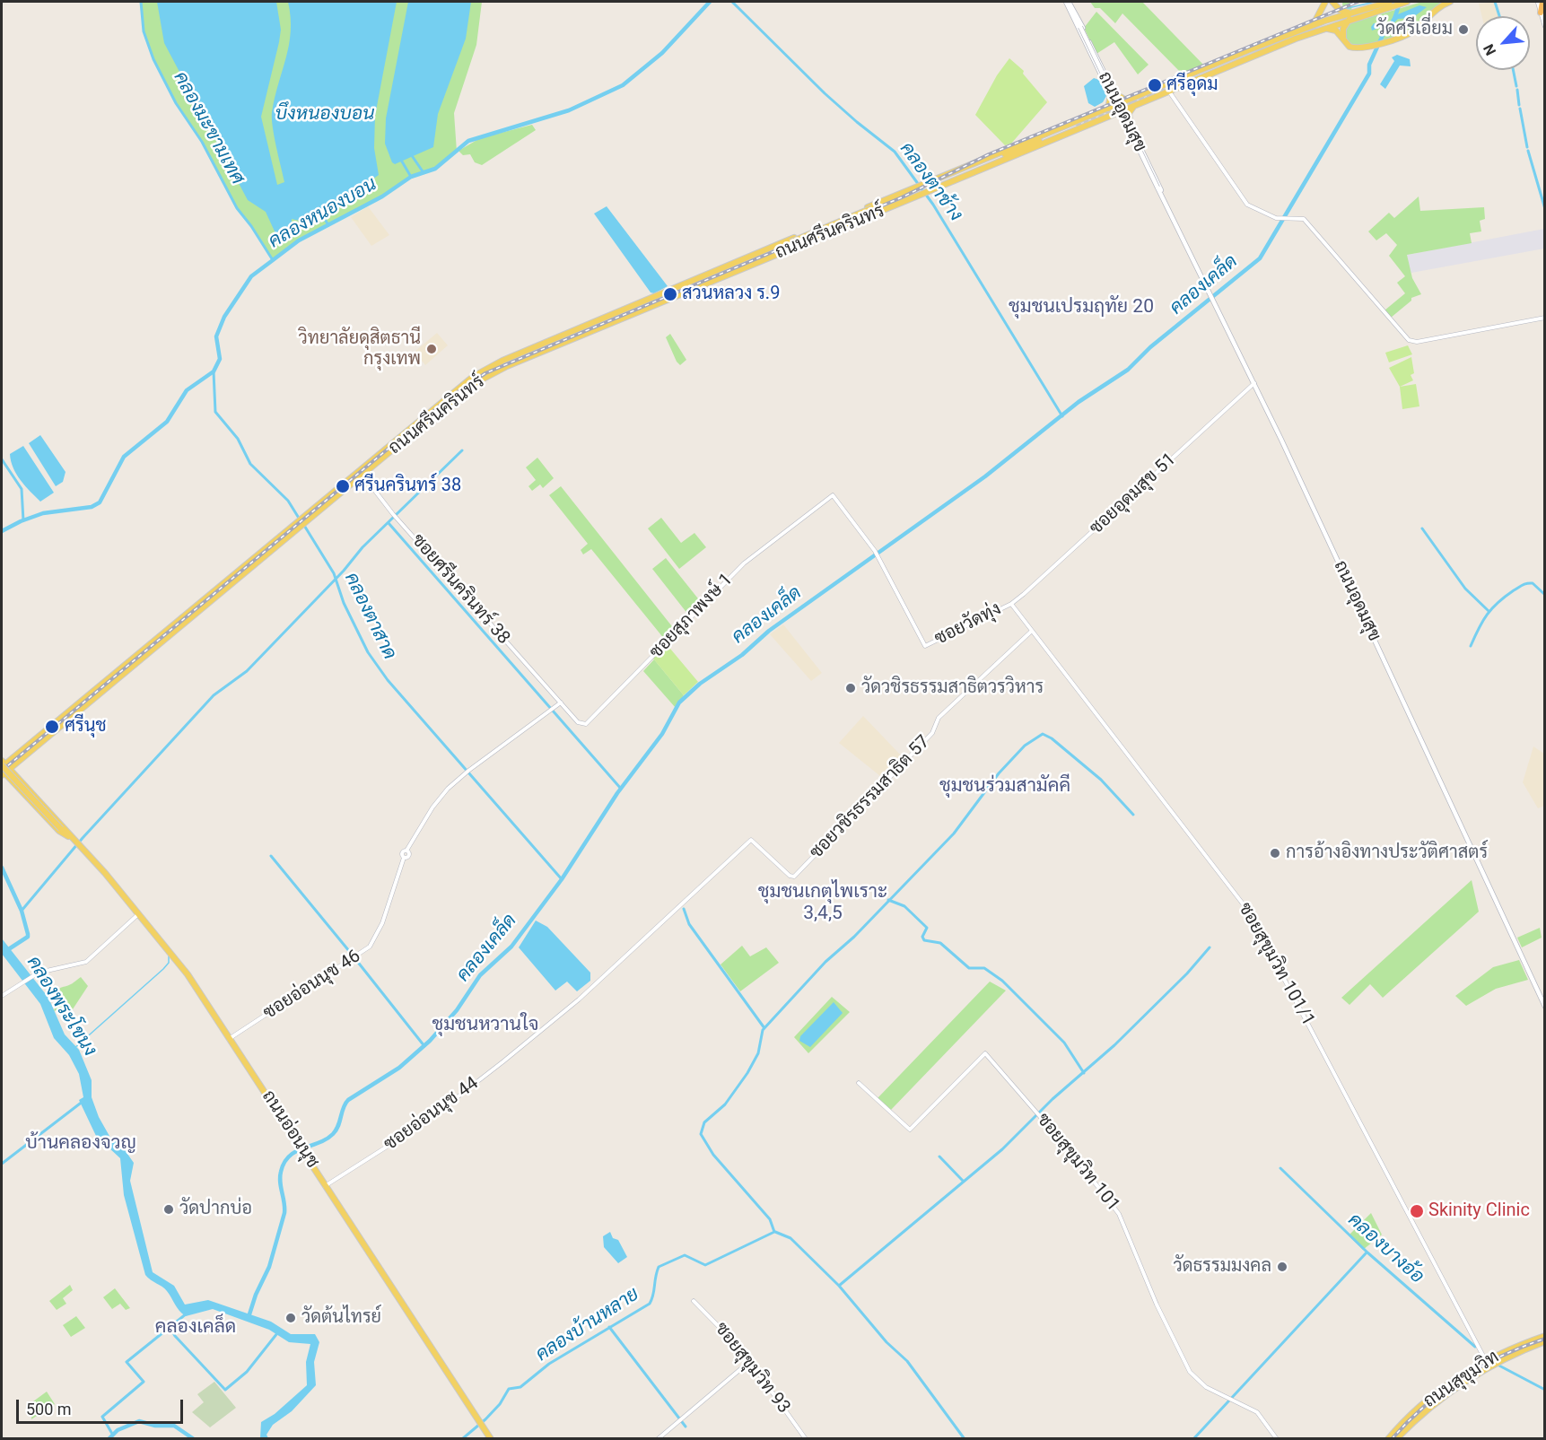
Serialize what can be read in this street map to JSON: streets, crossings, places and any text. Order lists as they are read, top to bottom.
{
  "streets": {
    "main road": [
      "ถนนอุดมสุข",
      "ถนนศรีนครินทร์",
      "ถนนอ่อนนุช",
      "ถนนสุขุมวิท"
    ],
    "street": [
      "ซอยอุดมสุข 51",
      "ซอยศรีนครินทร์ 38",
      "ซอยสุภาพงษ์ 1",
      "ซอยวัดทุ่ง",
      "ซอยวชิรธรรมสาธิต 57",
      "ซอยสุขุมวิท 101/1",
      "ซอยอ่อนนุช 46",
      "ซอยอ่อนนุช 44",
      "ซอยสุขุมวิท 101",
      "ซอยสุขุมวิท 93"
    ]
  },
  "crossings": [
    ["ถนนอุดมสุข", "ถนนศรีนครินทร์"],
    ["ถนนอุดมสุข", "ซอยอุดมสุข 51"],
    ["ถนนศรีนครินทร์", "ซอยศรีนครินทร์ 38"],
    ["ถนนศรีนครินทร์", "ถนนอ่อนนุช"],
    ["ซอยอุดมสุข 51", "ซอยวัดทุ่ง"],
    ["ซอยอุดมสุข 51", "ซอยสุขุมวิท 101/1"],
    ["ซอยศรีนครินทร์ 38", "ซอยสุภาพงษ์ 1"],
    ["ซอยศรีนครินทร์ 38", "ซอยอ่อนนุช 46"],
    ["ซอยสุภาพงษ์ 1", "ซอยวัดทุ่ง"],
    ["ซอยสุภาพงษ์ 1", "ซอยอ่อนนุช 46"],
    ["ซอยวัดทุ่ง", "ซอยสุขุมวิท 101/1"],
    ["ซอยวชิรธรรมสาธิต 57", "ซอยสุขุมวิท 101/1"],
    ["ซอยวชิรธรรมสาธิต 57", "ซอยอ่อนนุช 44"],
    ["ซอยสุขุมวิท 101/1", "ถนนสุขุมวิท"],
    ["ซอยอ่อนนุช 46", "ถนนอ่อนนุช"],
    ["ซอยอ่อนนุช 44", "ถนนอ่อนนุช"]
  ],
  "districts": [
    "ชุมชนเปรมฤทัย 20",
    "ชุมชนร่วมสามัคคี",
    "ชุมชนเกตุไพเราะ 3,4,5",
    "ชุมชนหวานใจ",
    "บ้านคลองจวญ",
    "คลองเคล็ด"
  ],
  "water": [
    "บึงหนองบอน",
    "คลองมะขามเทศ",
    "คลองตาช้าง",
    "คลองหนองบอน",
    "คลองเคล็ด",
    "คลองตาสาด",
    "คลองพระโขนง",
    "คลองบางอ้อ",
    "คลองบ้านหลาย"
  ],
  "places": [
    "วัดศรีเอี่ยม",
    "ศรีอุดม",
    "สวนหลวง ร.9",
    "วิทยาลัยดุสิตธานี กรุงเทพ",
    "ศรีนครินทร์ 38",
    "วัดวชิรธรรมสาธิตวรวิหาร",
    "ศรีนุช",
    "การอ้างอิงทางประวัติศาสตร์",
    "วัดปากบ่อ",
    "Skinity Clinic",
    "วัดธรรมมงคล",
    "วัดต้นไทรย์"
  ],
  "scale_bar": "500 m",
  "north": "bottom left"
}
